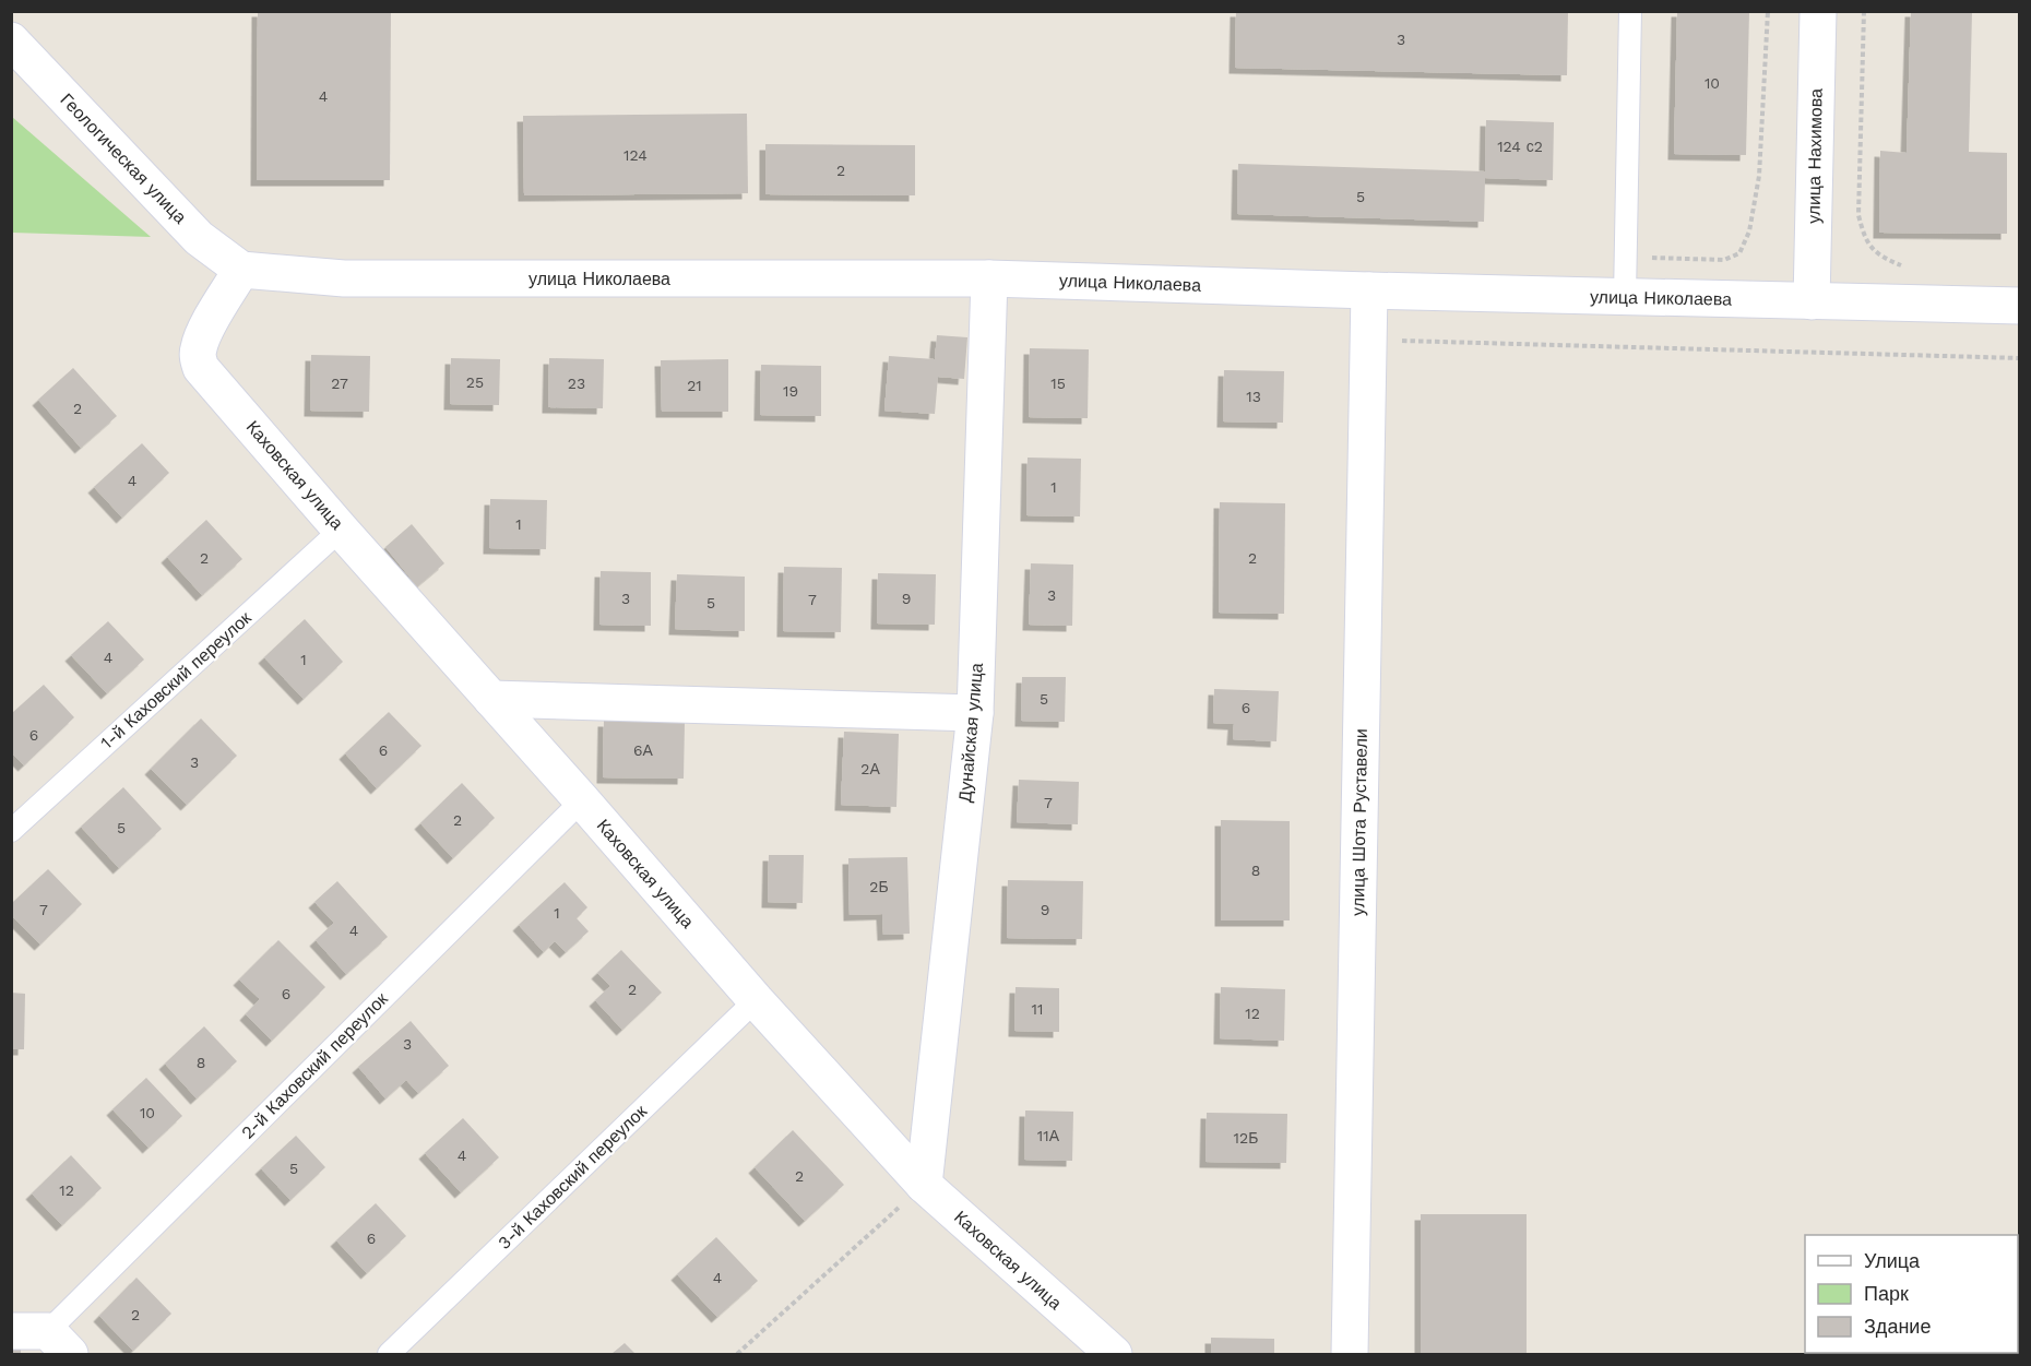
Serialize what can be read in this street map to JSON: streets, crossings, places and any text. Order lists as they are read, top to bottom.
{
  "streets": {
    "street": [
      "улица Нахимова",
      "Геологическая улица",
      "улица Николаева",
      "Каховская улица",
      "Дунайская улица",
      "улица Шота Руставели"
    ],
    "lane": ["1-й Каховский переулок", "2-й Каховский переулок", "3-й Каховский переулок"]
  },
  "crossings": [
    ["улица Нахимова", "улица Николаева"],
    ["Геологическая улица", "улица Николаева"],
    ["Геологическая улица", "Каховская улица"],
    ["улица Николаева", "Каховская улица"],
    ["улица Николаева", "Дунайская улица"],
    ["улица Николаева", "улица Шота Руставели"],
    ["Каховская улица", "1-й Каховский переулок"],
    ["Каховская улица", "Дунайская улица"],
    ["Каховская улица", "2-й Каховский переулок"],
    ["Каховская улица", "3-й Каховский переулок"]
  ],
  "house_numbers": [
    "3",
    "10",
    "4",
    "124 с2",
    "124",
    "2",
    "5",
    "25",
    "27",
    "23",
    "15",
    "21",
    "19",
    "13",
    "2",
    "4",
    "1",
    "1",
    "2",
    "2",
    "3",
    "3",
    "9",
    "7",
    "5",
    "4",
    "1",
    "5",
    "6",
    "6",
    "6",
    "6А",
    "3",
    "2А",
    "7",
    "2",
    "5",
    "8",
    "2Б",
    "7",
    "9",
    "1",
    "4",
    "2",
    "6",
    "11",
    "12",
    "3",
    "8",
    "10",
    "11А",
    "12Б",
    "4",
    "5",
    "2",
    "12",
    "6",
    "4",
    "2"
  ],
  "legend": ["Улица", "Парк", "Здание"]
}
